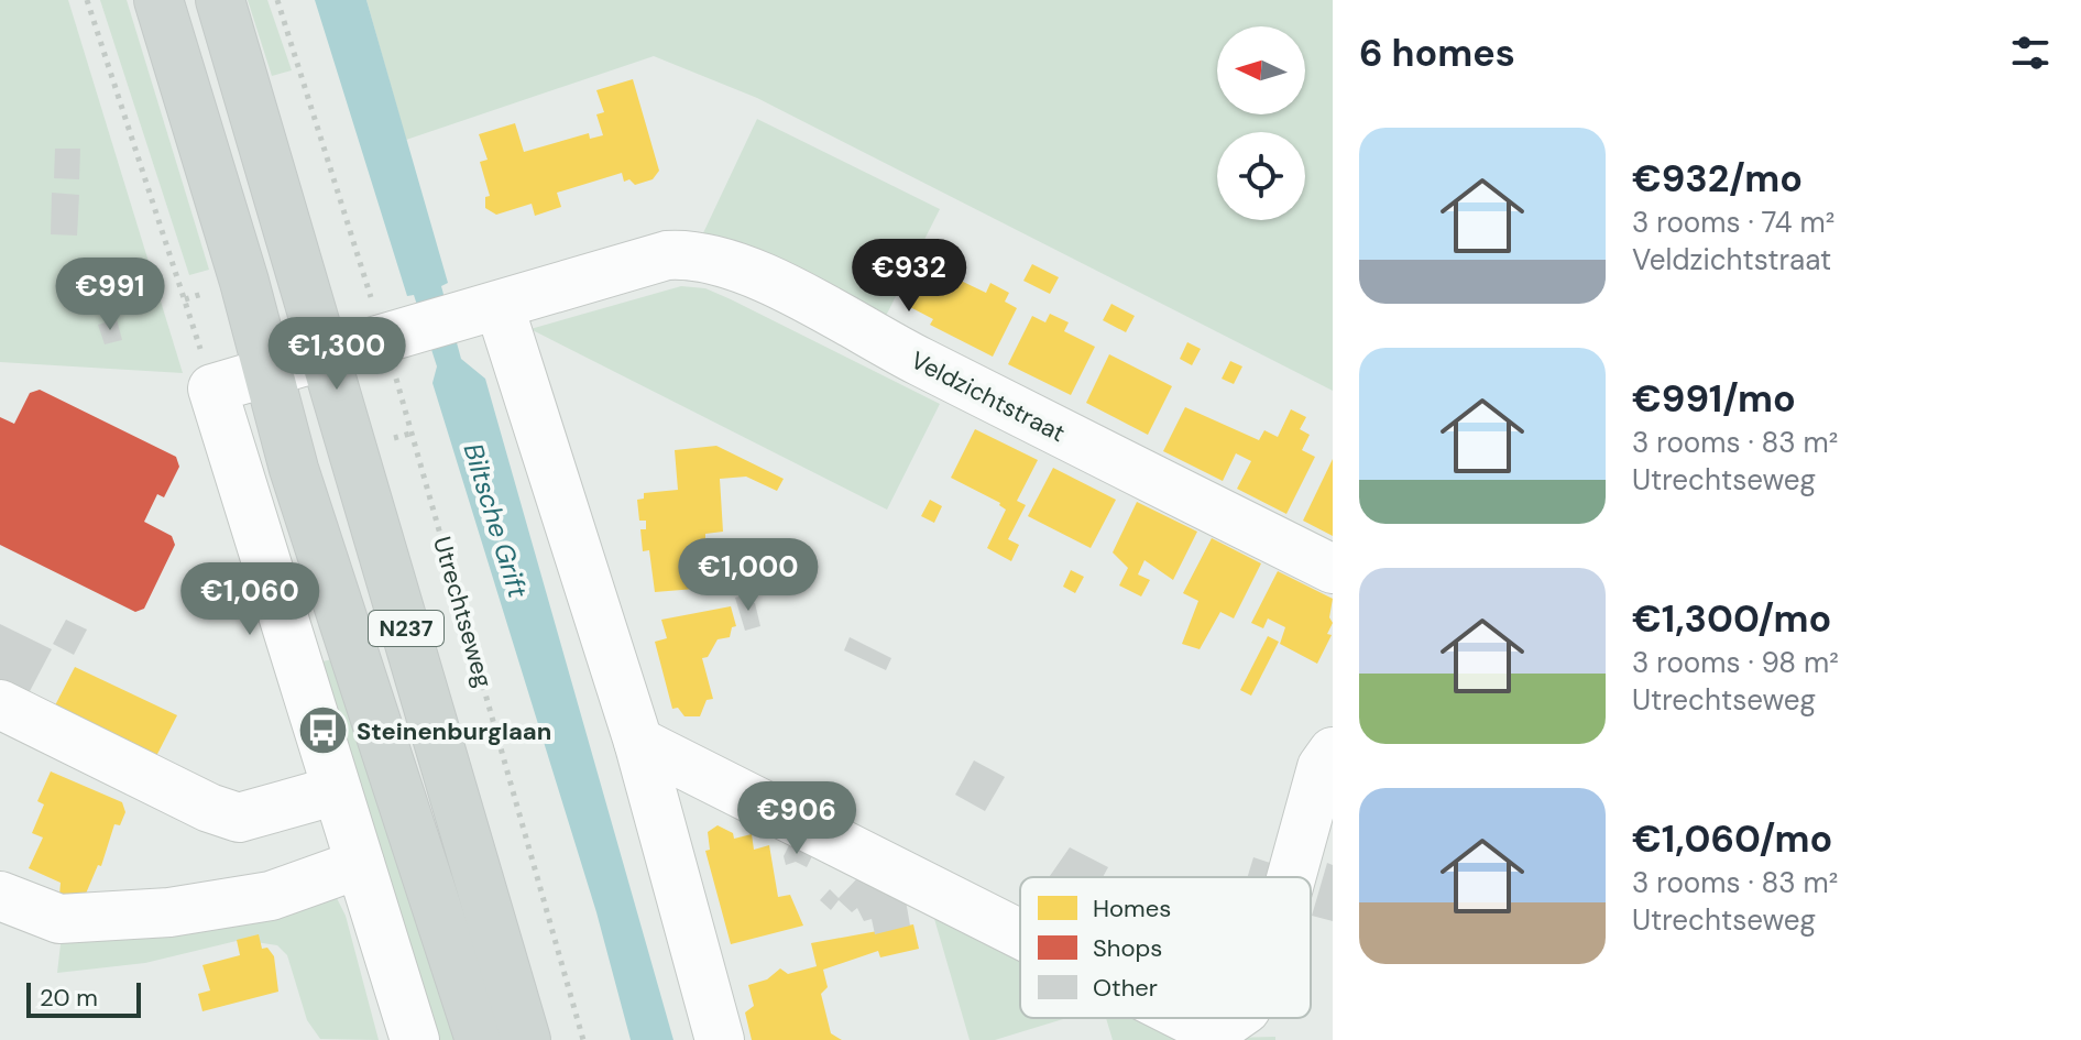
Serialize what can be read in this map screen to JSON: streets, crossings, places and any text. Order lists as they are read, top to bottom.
{
  "streets": {
    "main road": ["N237"],
    "street": ["Veldzichtstraat"],
    "path": ["Utrechtseweg"]
  },
  "crossings": [
    ["Veldzichtstraat", "Utrechtseweg"]
  ],
  "water": ["Biltsche Grift"],
  "places": {
    "bus stop": ["Steinenburglaan"]
  },
  "legend": ["Homes", "Shops", "Other"],
  "scale_bar": "20 m",
  "north": "left",
  "page": {
    "heading": "6 homes",
    "list": [
      {
        "name": "€932/mo",
        "note": "3 rooms · 74 m² · Veldzichtstraat"
      },
      {
        "name": "€991/mo",
        "note": "3 rooms · 83 m² · Utrechtseweg"
      },
      {
        "name": "€1,300/mo",
        "note": "3 rooms · 98 m² · Utrechtseweg"
      },
      {
        "name": "€1,060/mo",
        "note": "3 rooms · 83 m² · Utrechtseweg"
      }
    ],
    "price": [
      "€932",
      "€991",
      "€1,300",
      "€1,000",
      "€1,060",
      "€906"
    ],
    "scale": "20 m"
  }
}
